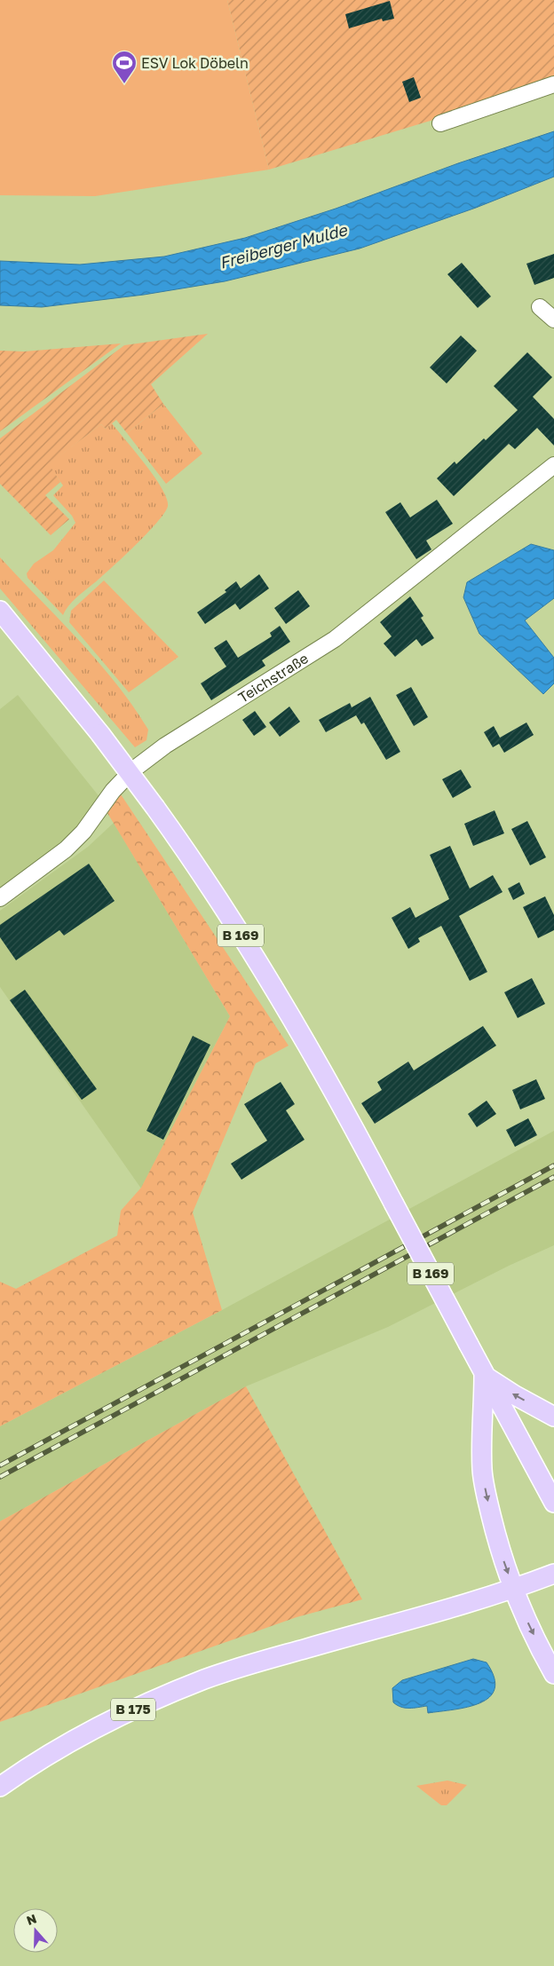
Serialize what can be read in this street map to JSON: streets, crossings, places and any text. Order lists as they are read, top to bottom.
{
  "streets": {
    "main road": ["B 169", "B 175"],
    "street": ["Teichstraße"]
  },
  "water": ["Freiberger Mulde"],
  "places": {
    "sports": ["ESV Lok Döbeln"]
  },
  "north": "top"
}
